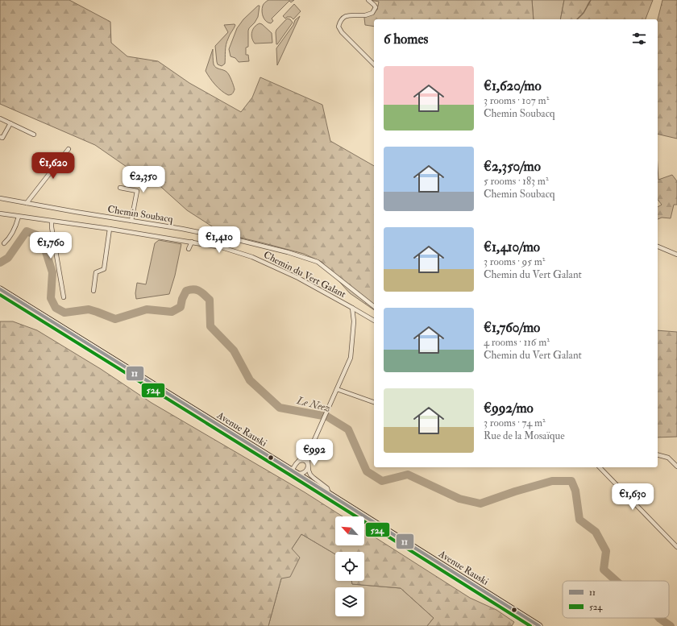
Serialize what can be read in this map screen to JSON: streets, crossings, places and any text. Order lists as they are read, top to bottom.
{
  "streets": {
    "main road": ["Avenue Rauski"],
    "street": ["Chemin Soubacq", "Chemin du Vert Galant"]
  },
  "water": ["Le Neez"],
  "lines": ["transit line 11", "transit line 524"],
  "legend": ["11", "524"],
  "north": "top left",
  "page": {
    "heading": "6 homes",
    "list": [
      {
        "name": "€1,620/mo",
        "note": "3 rooms · 107 m² · Chemin Soubacq"
      },
      {
        "name": "€2,350/mo",
        "note": "5 rooms · 183 m² · Chemin Soubacq"
      },
      {
        "name": "€1,410/mo",
        "note": "3 rooms · 95 m² · Chemin du Vert Galant"
      },
      {
        "name": "€1,760/mo",
        "note": "4 rooms · 116 m² · Chemin du Vert Galant"
      },
      {
        "name": "€992/mo",
        "note": "3 rooms · 74 m² · Rue de la Mosaïque"
      }
    ],
    "price": [
      "€1,620",
      "€2,350",
      "€1,410",
      "€1,760",
      "€992",
      "€1,630"
    ]
  }
}
